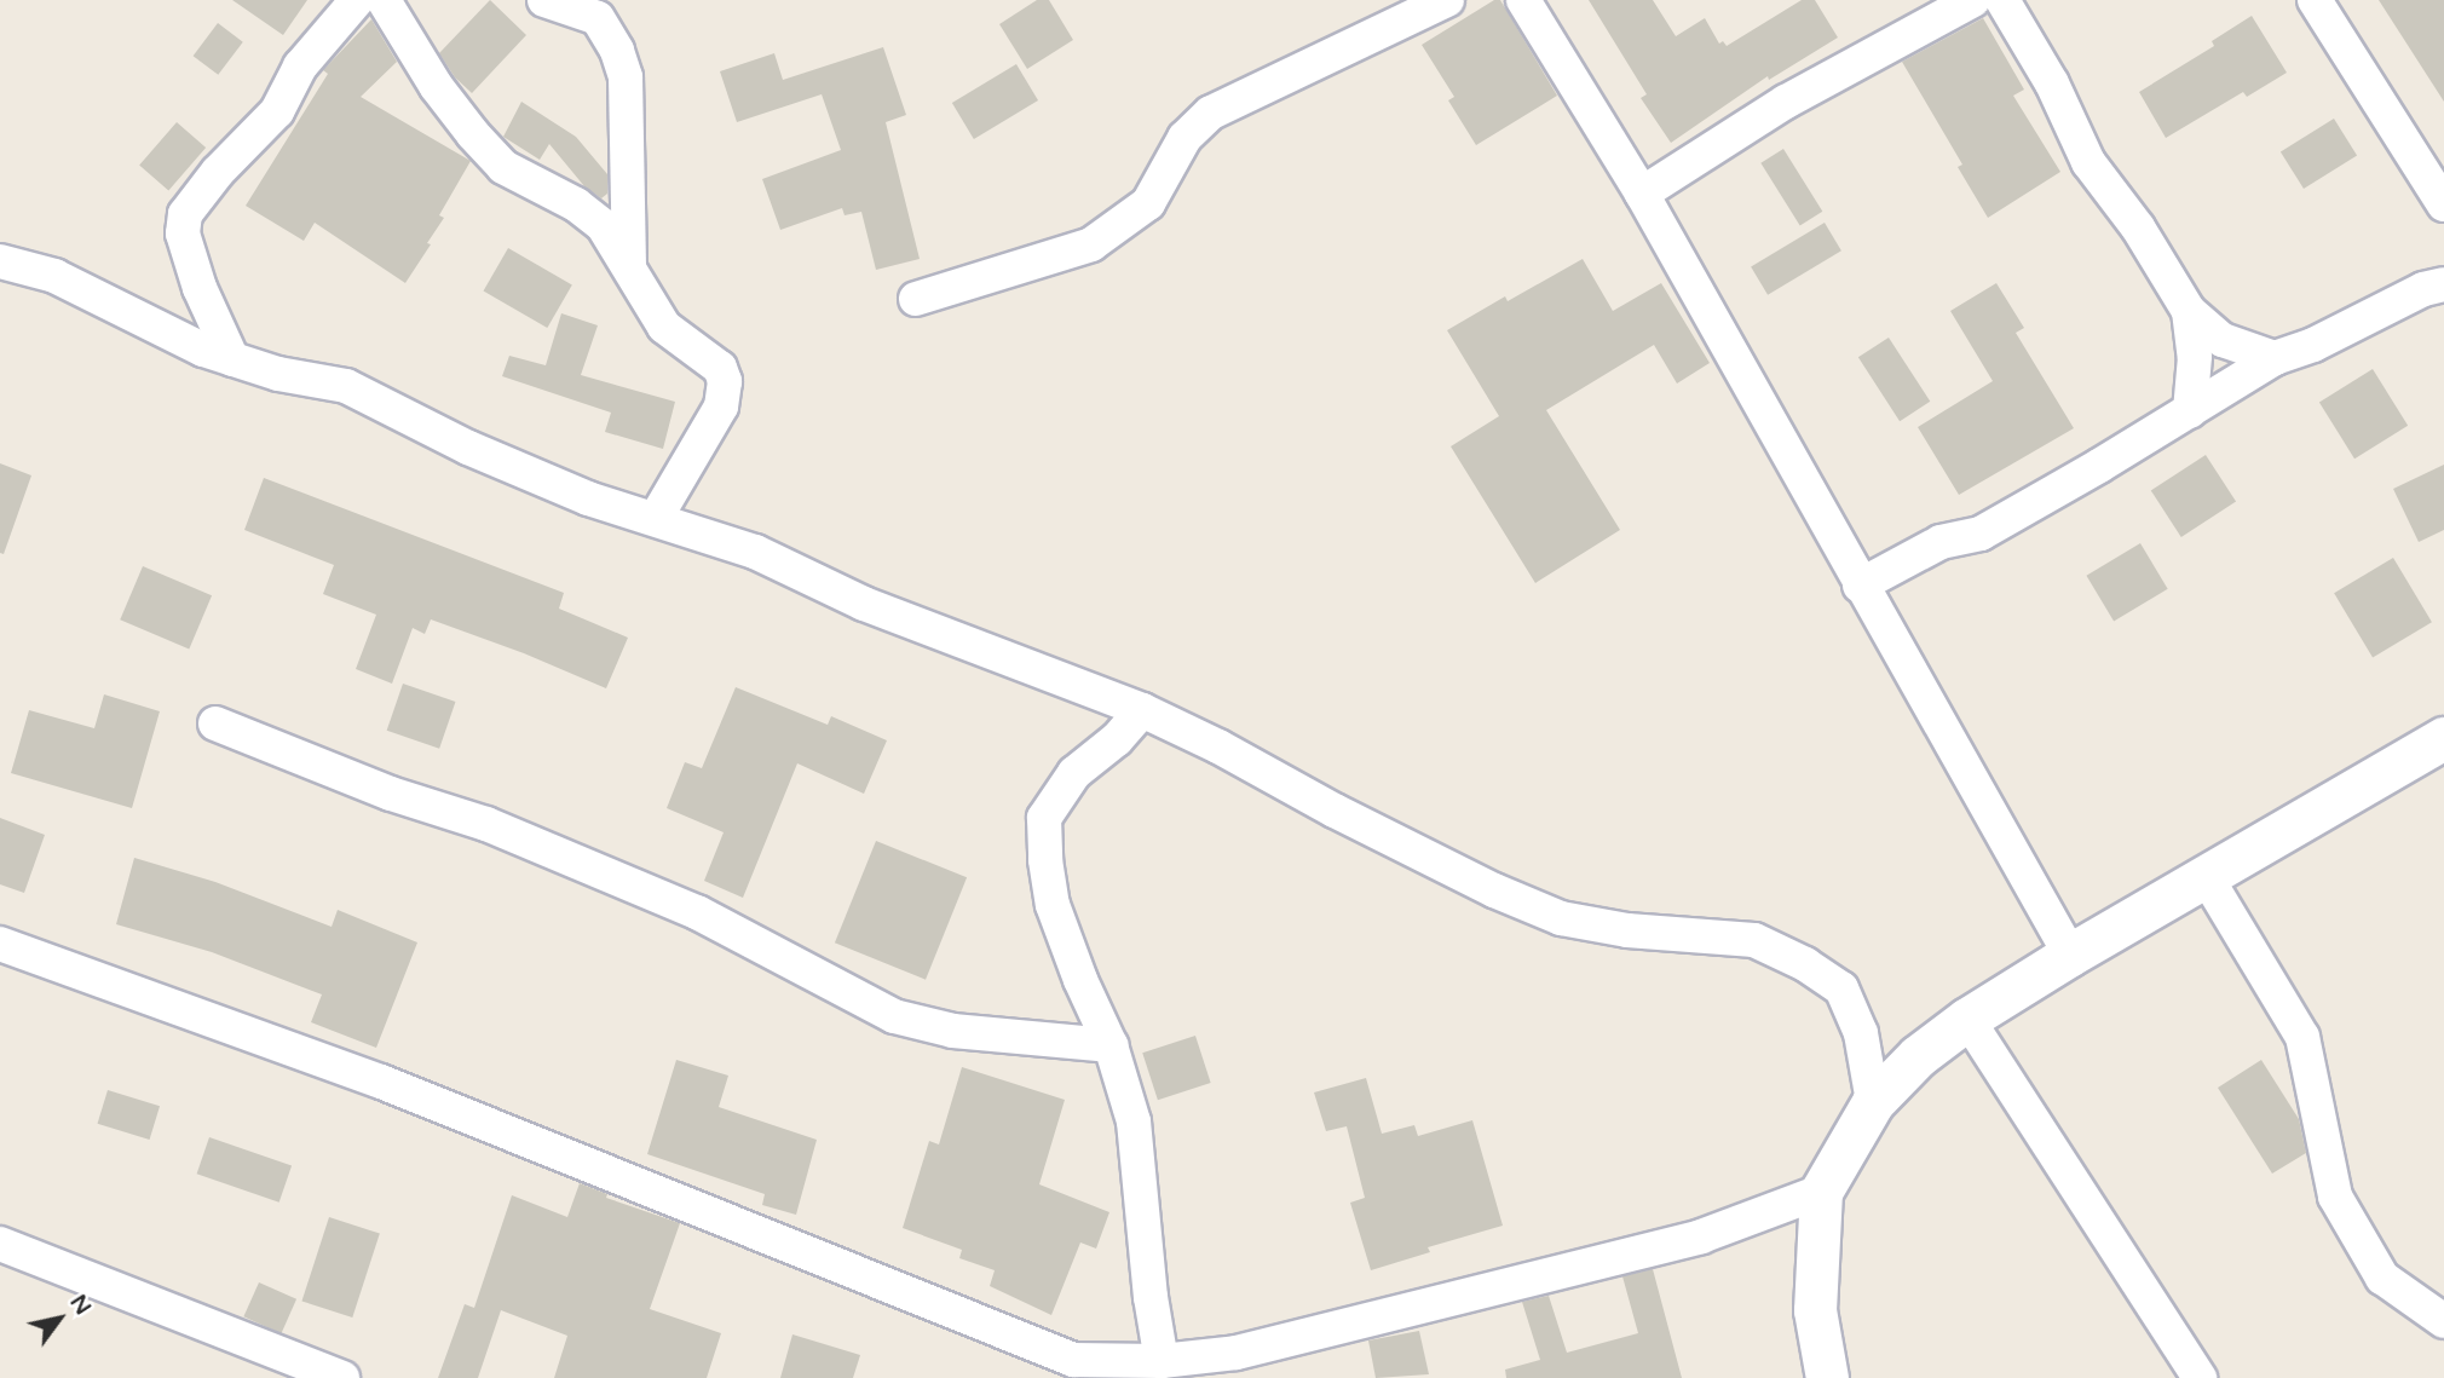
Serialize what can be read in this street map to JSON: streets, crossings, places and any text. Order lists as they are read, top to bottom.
{
  "north": "top right"
}
